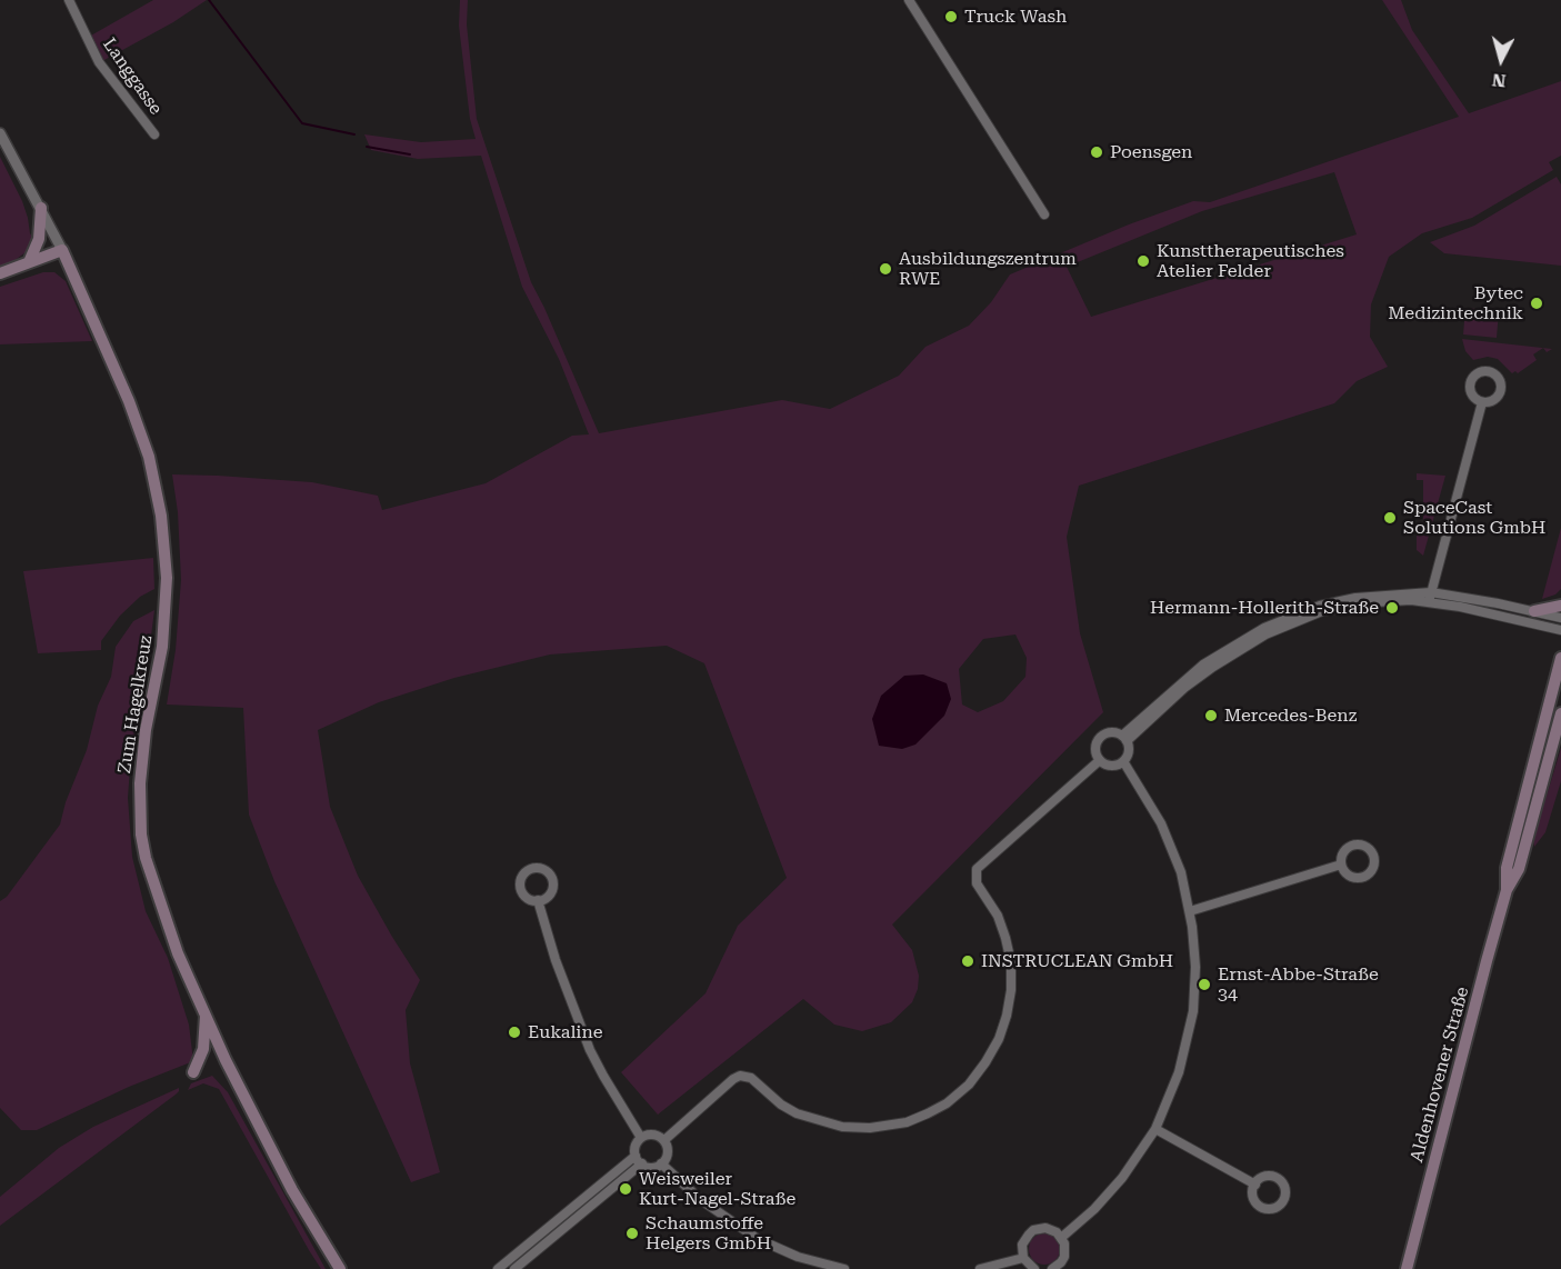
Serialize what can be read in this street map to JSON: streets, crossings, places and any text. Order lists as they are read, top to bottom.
{
  "streets": {
    "main road": ["Zum Hagelkreuz", "Aldenhovener Straße"],
    "street": ["Langgasse"]
  },
  "places": [
    "Truck Wash",
    "Poensgen",
    "Kunsttherapeutisches Atelier Felder",
    "Ausbildungszentrum RWE",
    "Bytec Medizintechnik",
    "SpaceCast Solutions GmbH",
    "Hermann-Hollerith-Straße",
    "Mercedes-Benz",
    "INSTRUCLEAN GmbH",
    "Ernst-Abbe-Straße 34",
    "Eukaline",
    "Weisweiler Kurt-Nagel-Straße",
    "Schaumstoffe Helgers GmbH"
  ],
  "north": "bottom"
}
